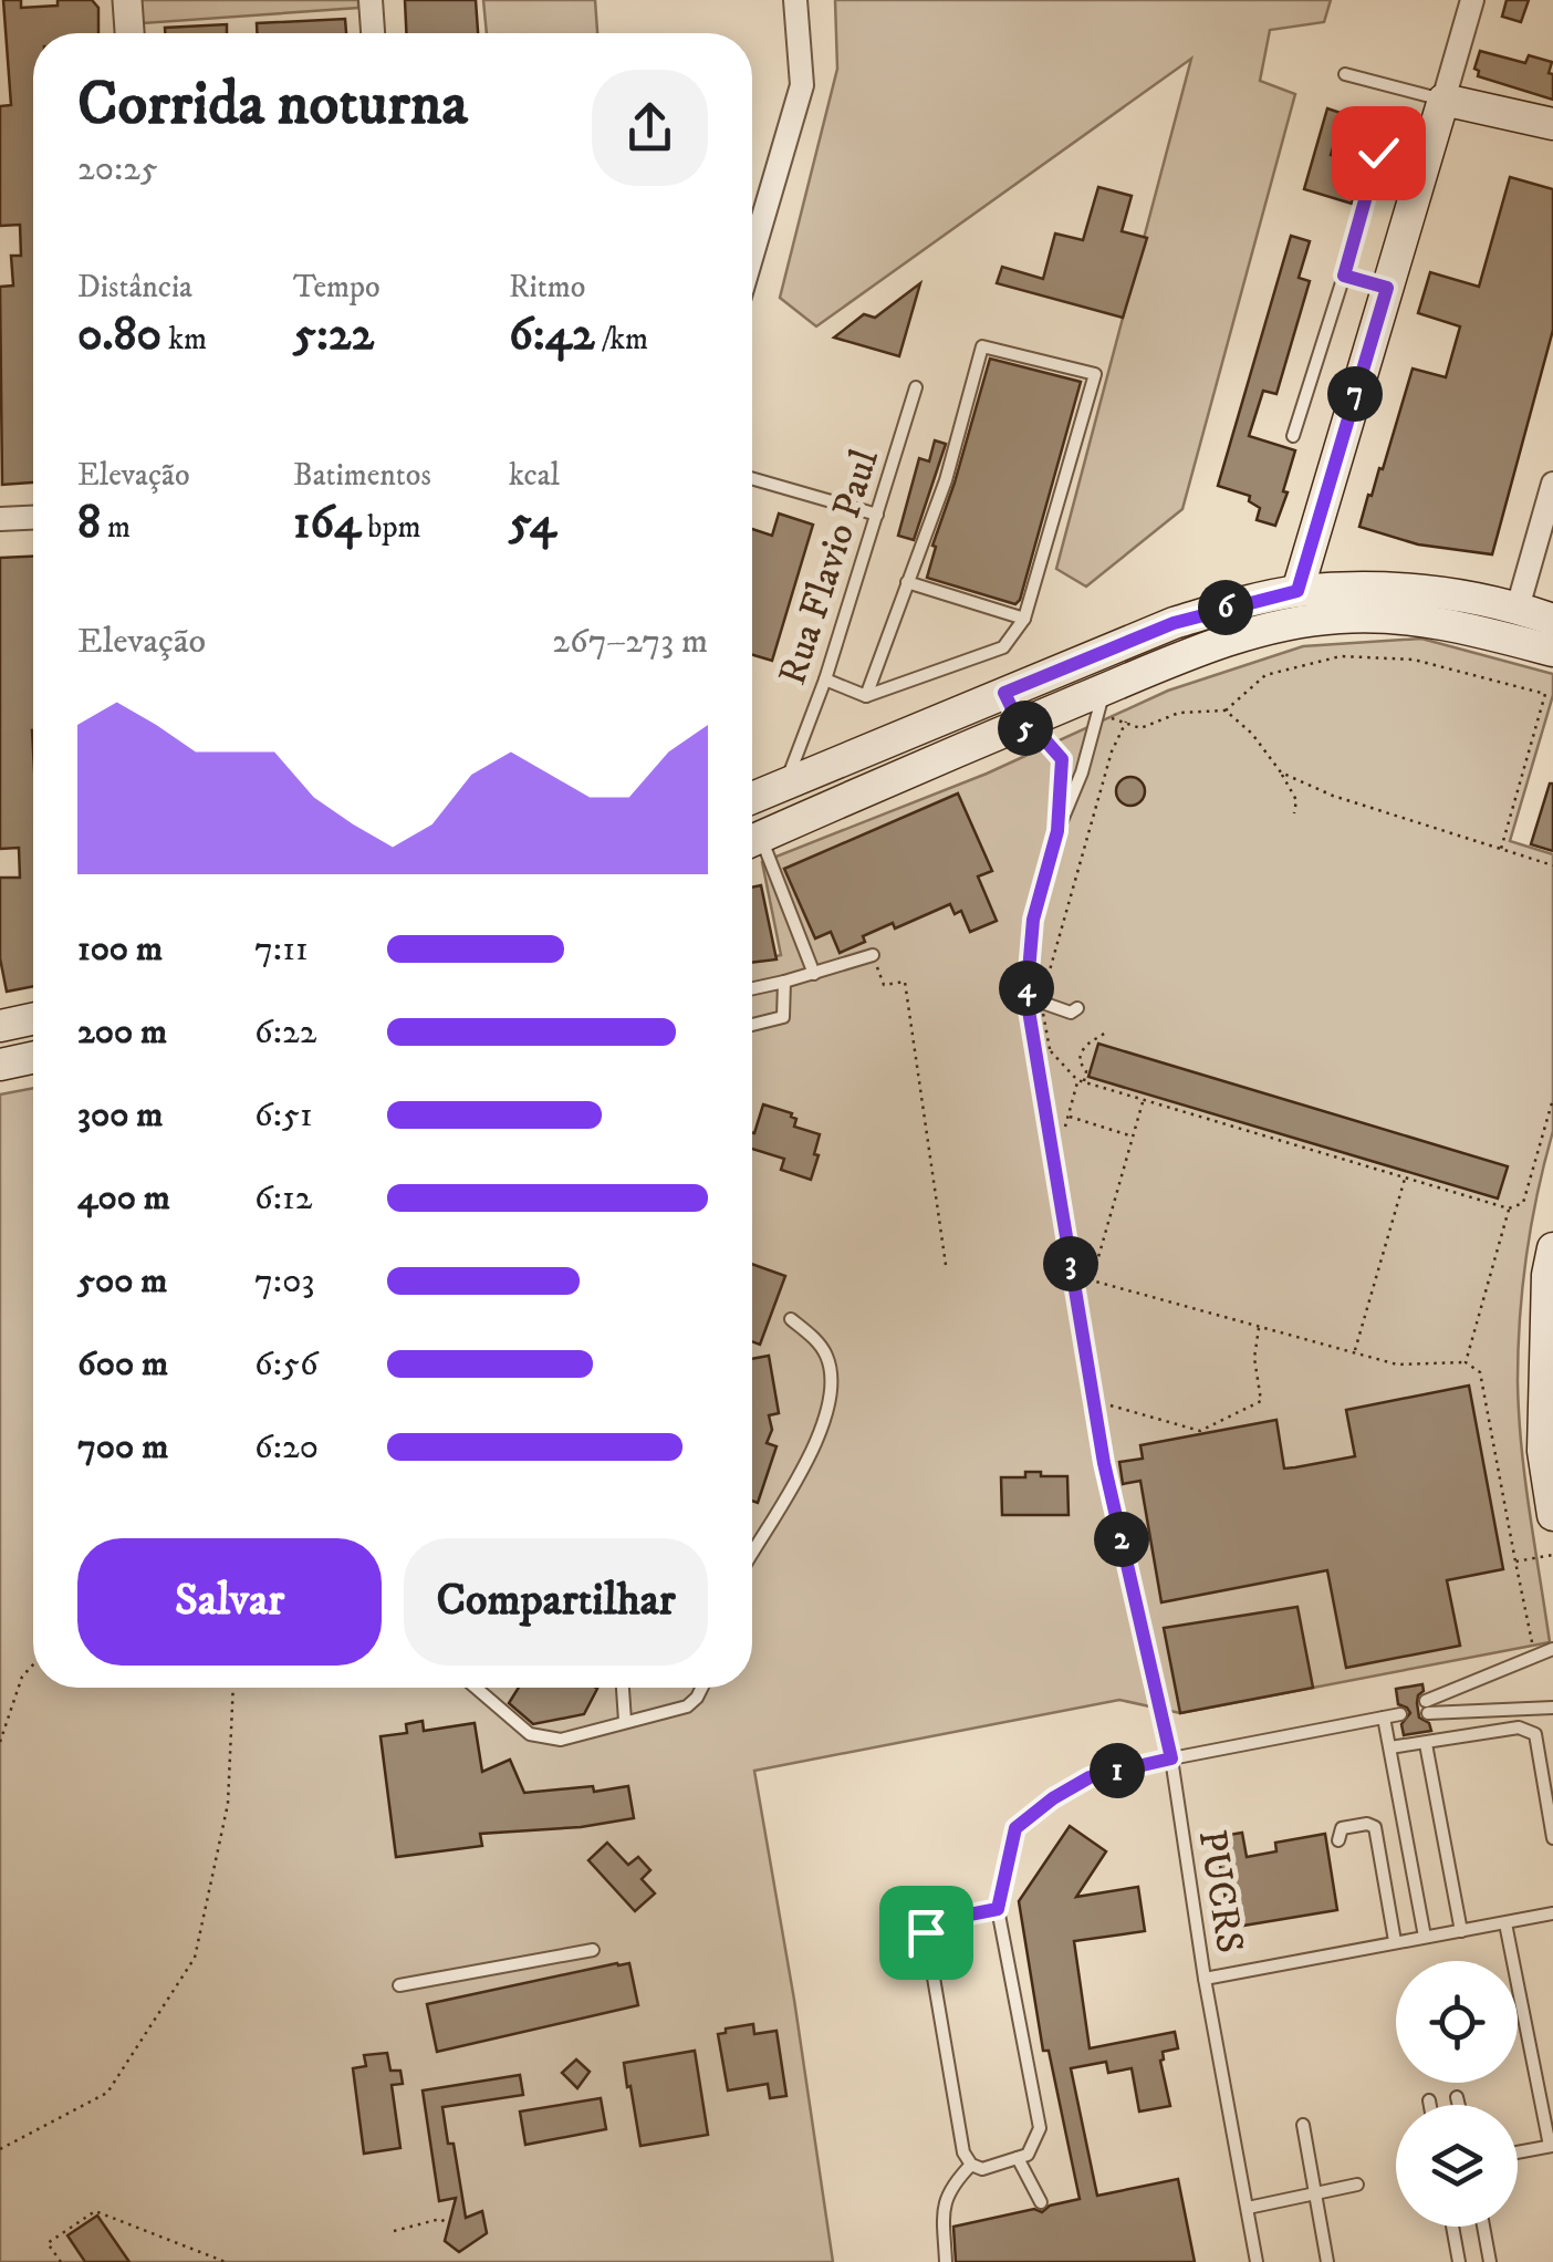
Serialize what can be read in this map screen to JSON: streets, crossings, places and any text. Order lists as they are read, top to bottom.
{
  "streets": {
    "lane": ["Rua Flavio Paul", "PUCRS"]
  },
  "page": {
    "heading": ["Corrida noturna", "20:25"],
    "stats": [
      ["Distância", "0.80 km"],
      ["Tempo", "5:22"],
      ["Ritmo", "6:42 /km"],
      ["Elevação", "8 m"],
      ["Batimentos", "164 bpm"],
      ["kcal", "54"]
    ],
    "pins": [
      "7",
      "6",
      "5",
      "4",
      "3",
      "2",
      "1"
    ],
    "chart": ["Elevação", "267–273 m"],
    "list": [
      {
        "name": "100 m",
        "note": "7:11"
      },
      {
        "name": "200 m",
        "note": "6:22"
      },
      {
        "name": "300 m",
        "note": "6:51"
      },
      {
        "name": "400 m",
        "note": "6:12"
      },
      {
        "name": "500 m",
        "note": "7:03"
      },
      {
        "name": "600 m",
        "note": "6:56"
      },
      {
        "name": "700 m",
        "note": "6:20"
      }
    ],
    "buttons": ["Salvar", "Compartilhar"]
  }
}
